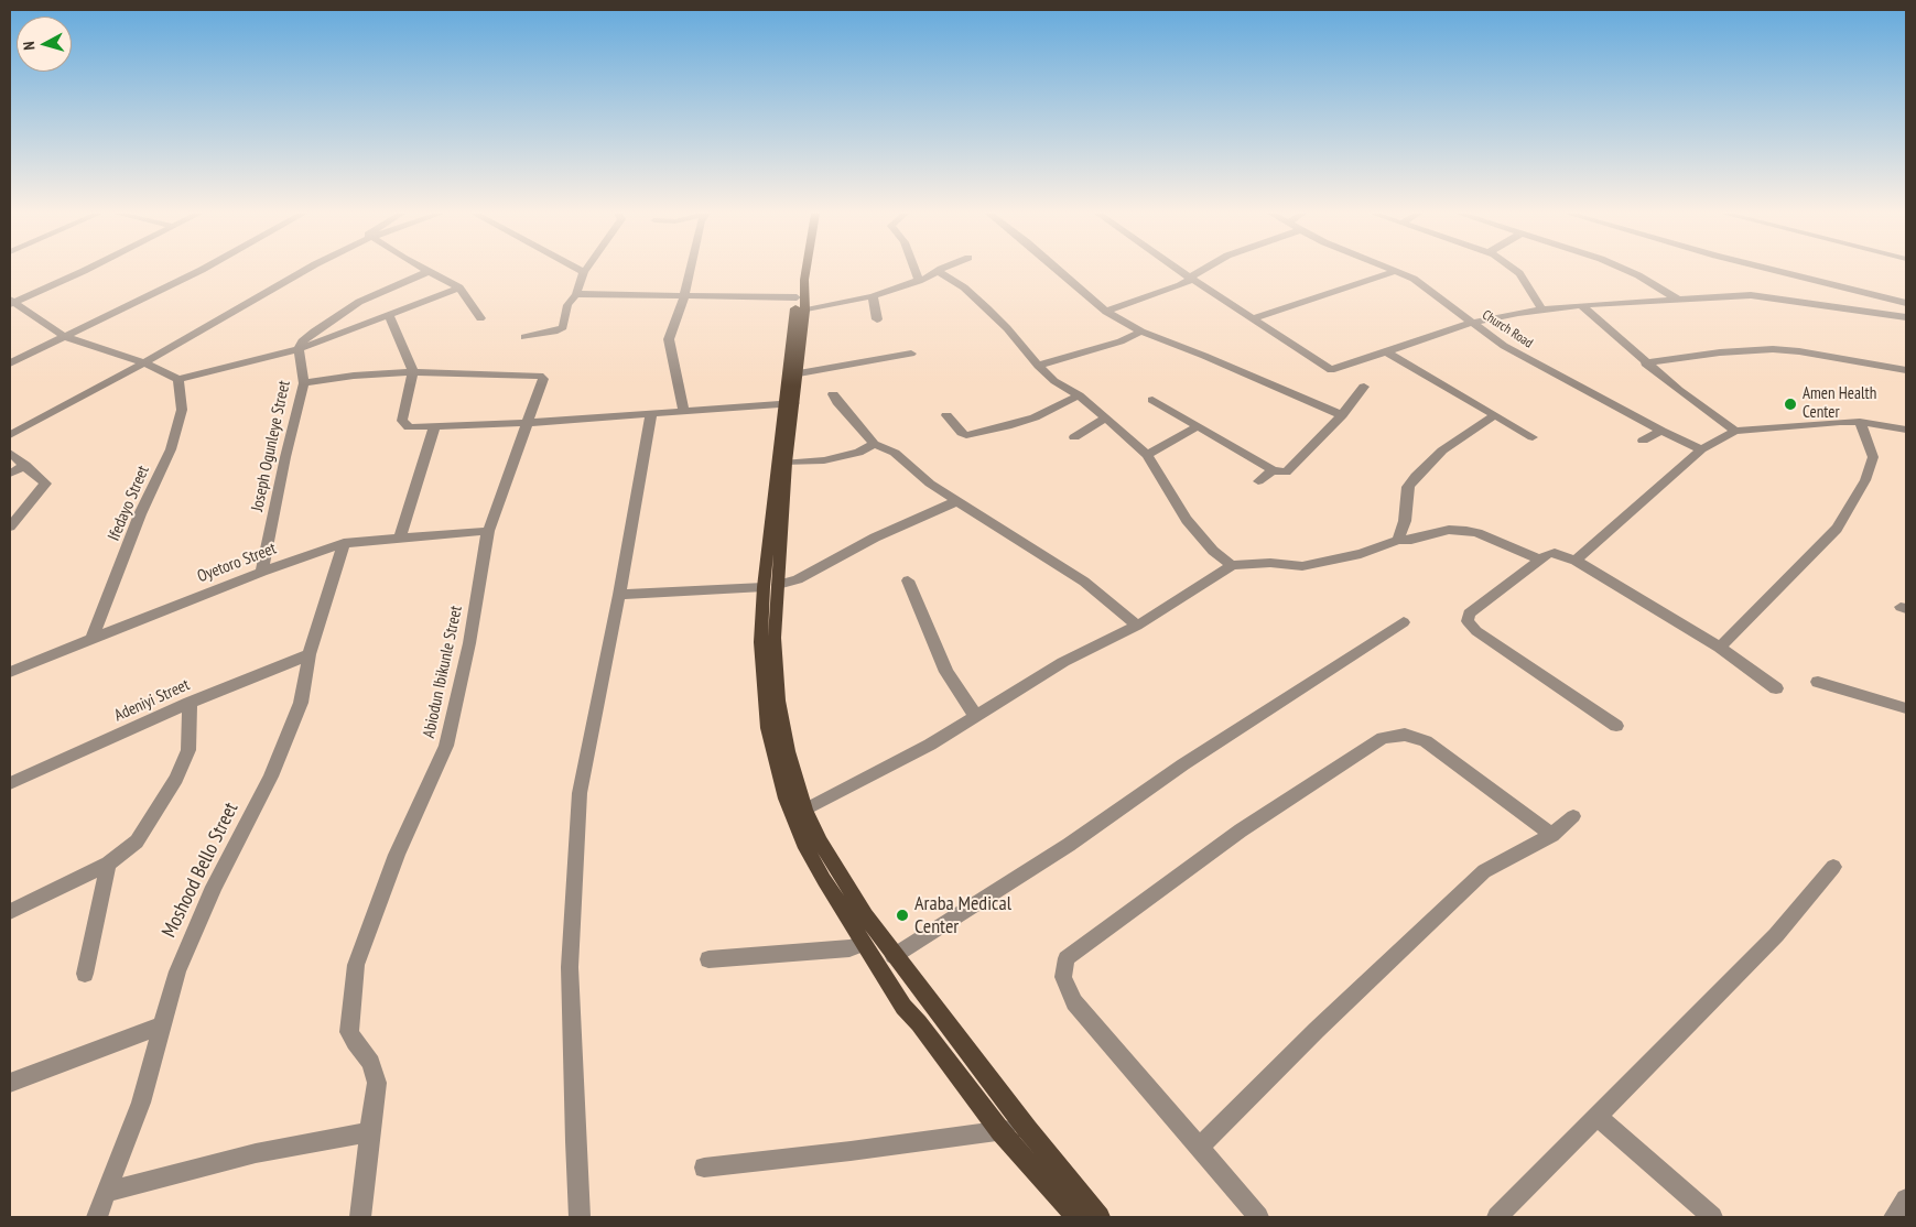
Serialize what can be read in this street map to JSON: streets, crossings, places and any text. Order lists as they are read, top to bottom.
{
  "streets": {
    "street": [
      "Church Road",
      "Joseph Ogunleye Street",
      "Ifedayo Street",
      "Oyetoro Street",
      "Abiodun Ibikunle Street",
      "Adeniyi Street",
      "Moshood Bello Street"
    ]
  },
  "crossings": [
    ["Joseph Ogunleye Street", "Oyetoro Street"],
    ["Ifedayo Street", "Oyetoro Street"],
    ["Oyetoro Street", "Abiodun Ibikunle Street"],
    ["Oyetoro Street", "Moshood Bello Street"],
    ["Adeniyi Street", "Moshood Bello Street"]
  ],
  "places": ["Amen Health Center", "Araba Medical Center"],
  "north": "left"
}
